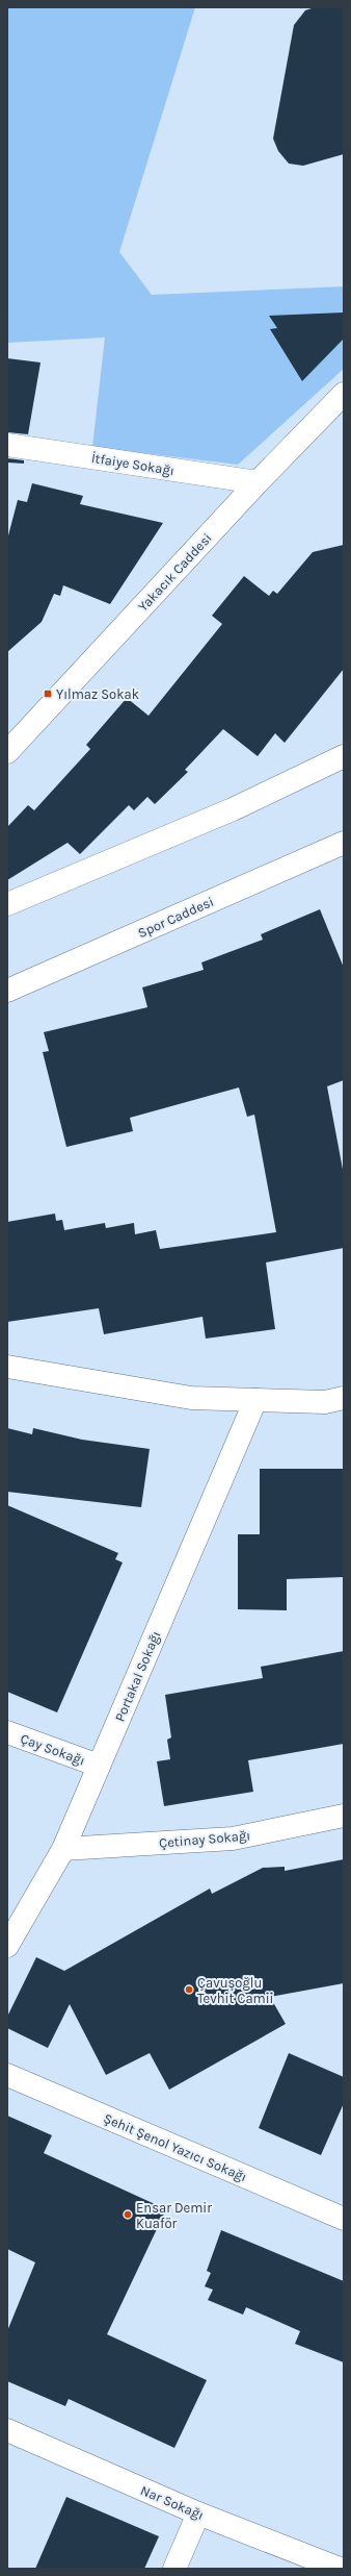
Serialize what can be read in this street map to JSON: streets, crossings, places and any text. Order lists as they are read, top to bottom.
{
  "streets": {
    "street": [
      "İtfaiye Sokağı",
      "Yakacık Caddesi",
      "Spor Caddesi",
      "Portakal Sokağı",
      "Çay Sokağı",
      "Çetinay Sokağı",
      "Şehit Şenol Yazıcı Sokağı",
      "Nar Sokağı"
    ]
  },
  "crossings": [
    ["İtfaiye Sokağı", "Yakacık Caddesi"],
    ["Portakal Sokağı", "Çay Sokağı"],
    ["Portakal Sokağı", "Çetinay Sokağı"]
  ],
  "places": {
    "transit": ["Yılmaz Sokak"],
    "other": ["Çavuşoğlu Tevhit Camii", "Ensar Demir Kuaför"]
  }
}
